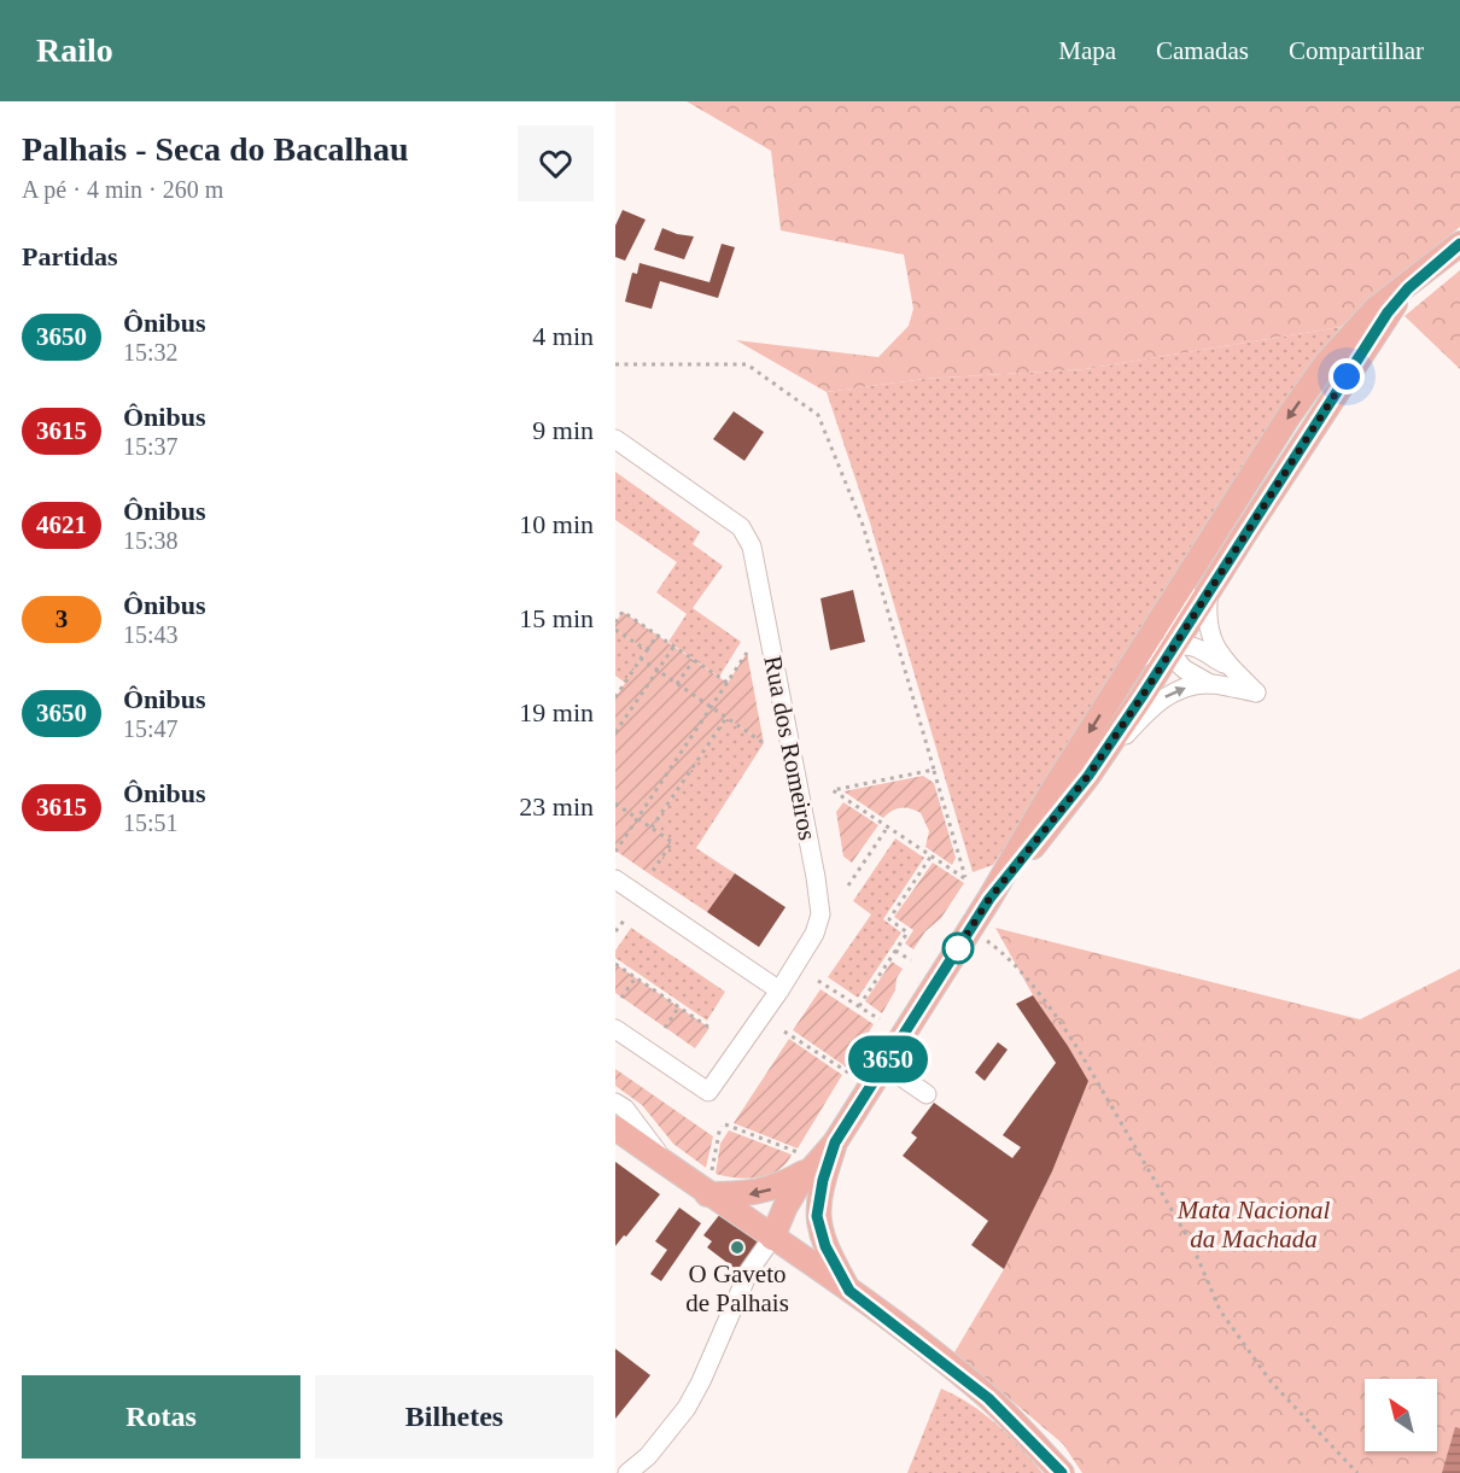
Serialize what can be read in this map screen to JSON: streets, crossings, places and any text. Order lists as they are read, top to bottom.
{
  "streets": {
    "street": ["Rua dos Romeiros"]
  },
  "parks": ["Mata Nacional da Machada"],
  "places": ["O Gaveto de Palhais"],
  "lines": ["bus line 3650"],
  "north": "top left",
  "page": {
    "header": "Railo",
    "nav": ["Mapa", "Camadas", "Compartilhar"],
    "heading": [
      ["Palhais - Seca do Bacalhau", "A pé · 4 min · 260 m"],
      "Partidas"
    ],
    "on_map": "3650",
    "list": [
      {
        "mark": "3650",
        "name": "Ônibus",
        "note": "15:32",
        "value": "4 min"
      },
      {
        "mark": "3615",
        "name": "Ônibus",
        "note": "15:37",
        "value": "9 min"
      },
      {
        "mark": "4621",
        "name": "Ônibus",
        "note": "15:38",
        "value": "10 min"
      },
      {
        "mark": "3",
        "name": "Ônibus",
        "note": "15:43",
        "value": "15 min"
      },
      {
        "mark": "3650",
        "name": "Ônibus",
        "note": "15:47",
        "value": "19 min"
      },
      {
        "mark": "3615",
        "name": "Ônibus",
        "note": "15:51",
        "value": "23 min"
      }
    ],
    "buttons": ["Rotas", "Bilhetes"]
  }
}
